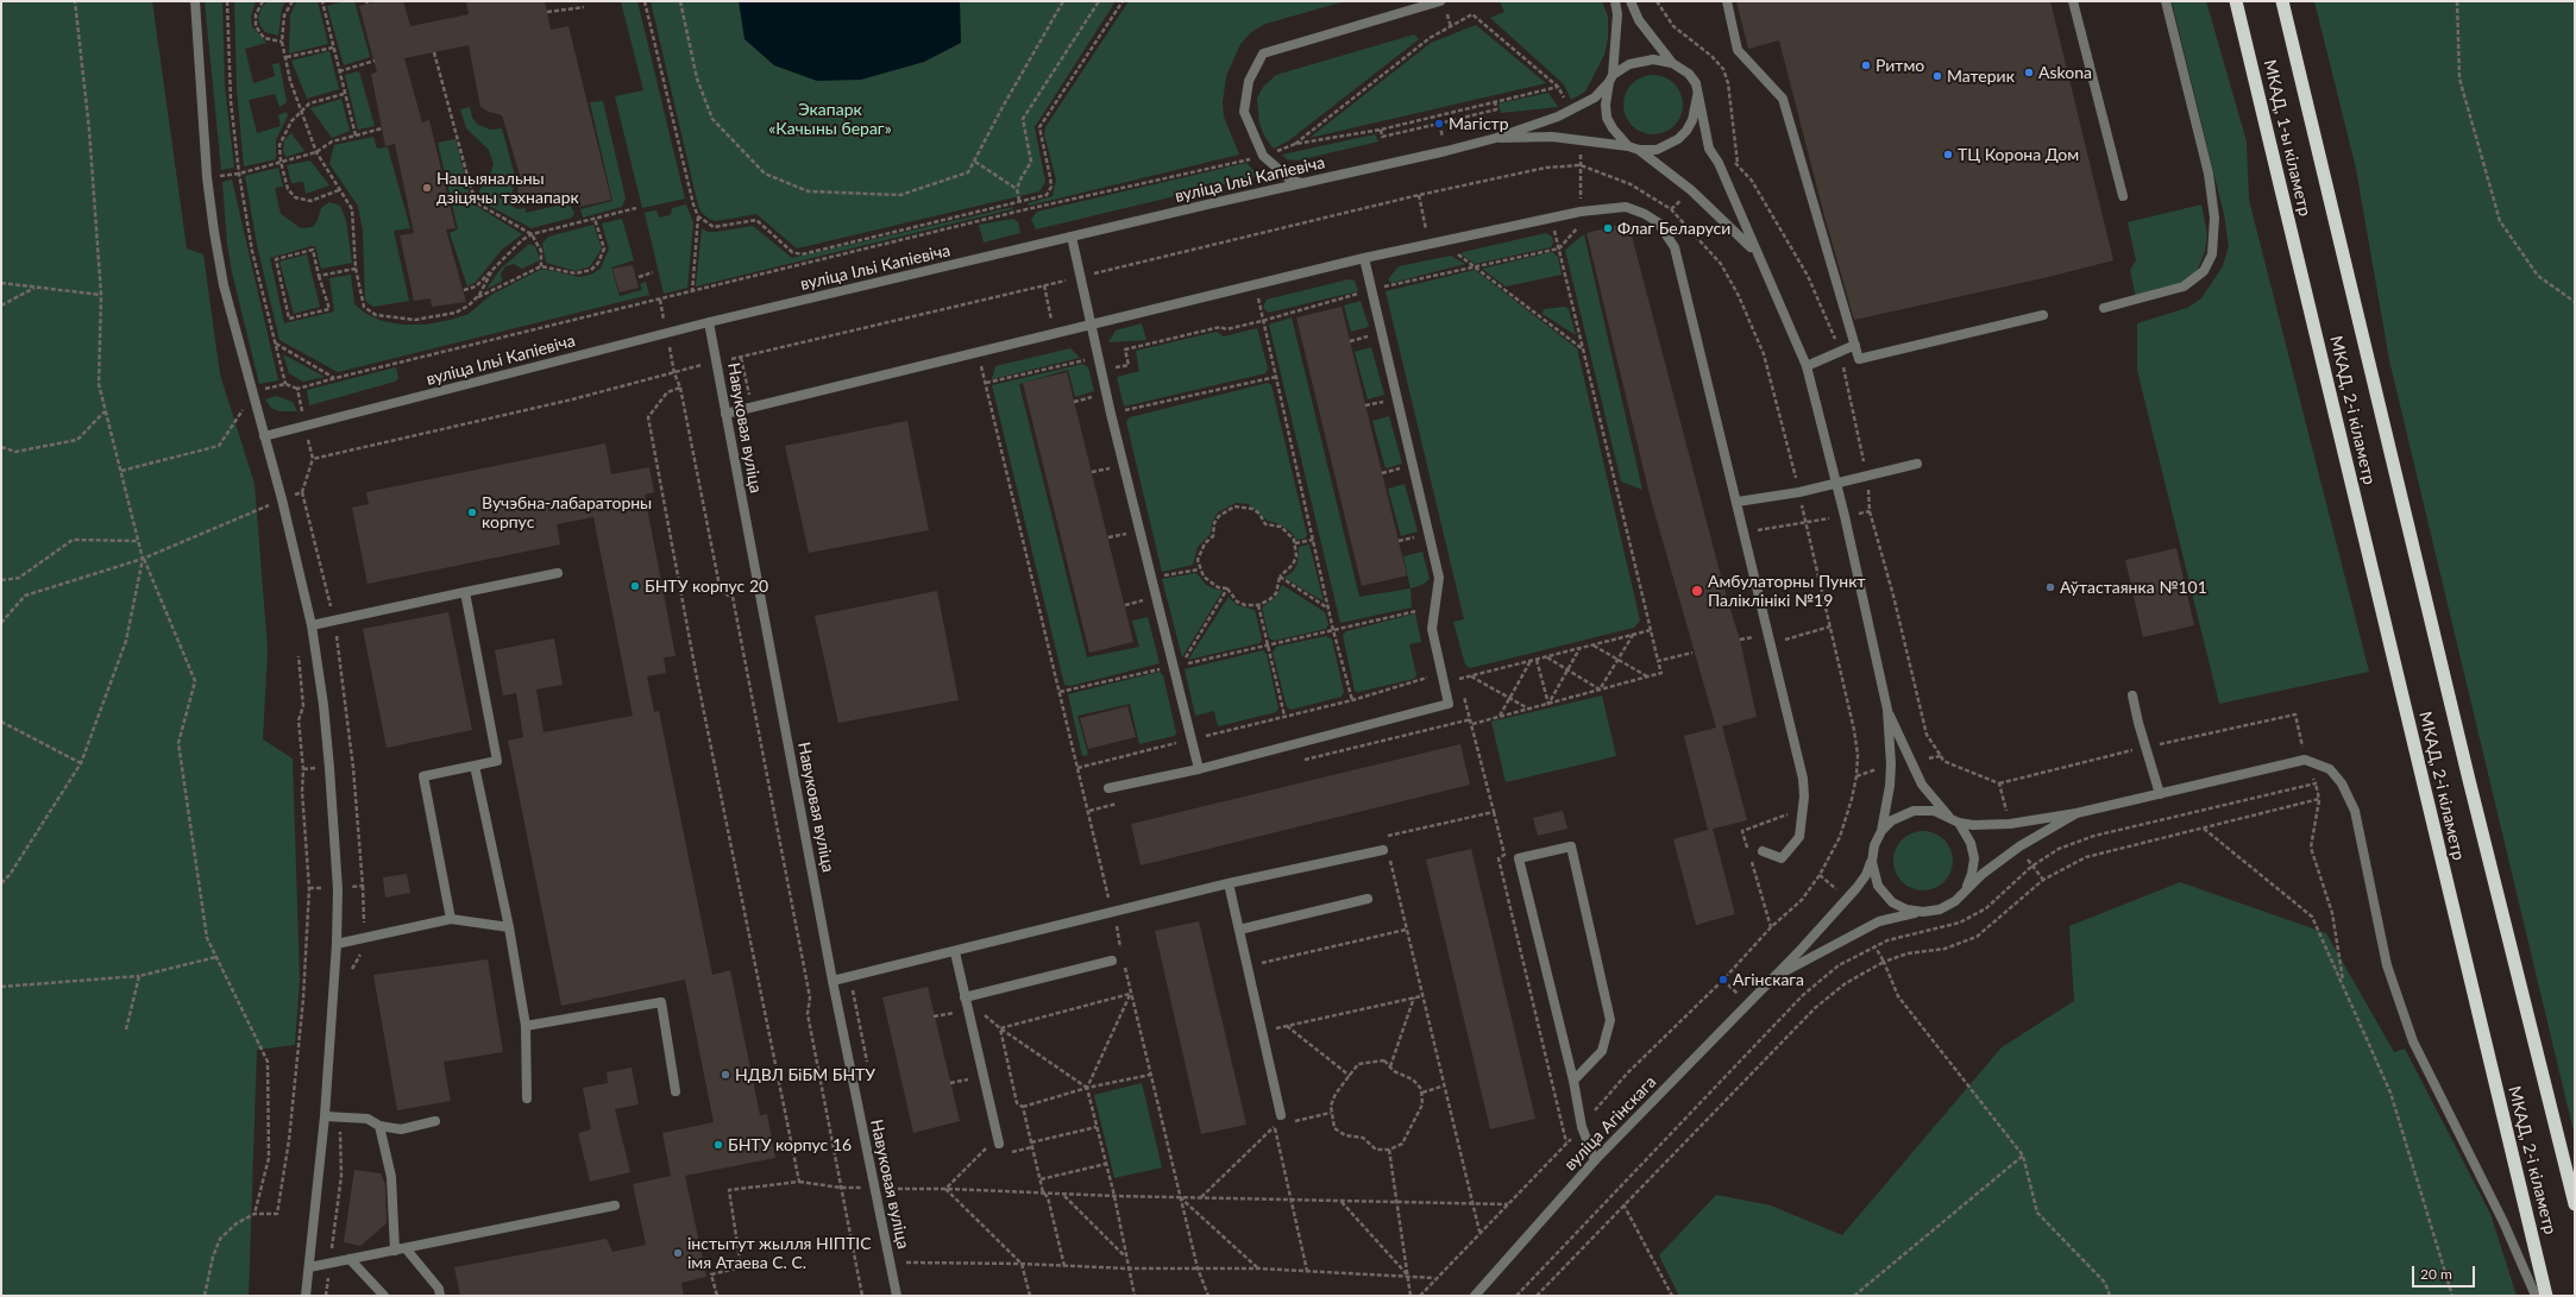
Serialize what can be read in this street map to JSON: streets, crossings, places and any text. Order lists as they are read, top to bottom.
{
  "streets": {
    "highway": ["МКАД, 1-ы кіламетр", "МКАД, 2-і кіламетр"],
    "street": ["вуліца Ільі Капіевіча", "Навуковая вуліца", "вуліца Агінскага"]
  },
  "crossings": [
    ["МКАД, 1-ы кіламетр", "МКАД, 2-і кіламетр"],
    ["вуліца Ільі Капіевіча", "Навуковая вуліца"]
  ],
  "parks": ["Экапарк «Качыны бераг»"],
  "places": [
    "Ритмо",
    "Askona",
    "Материк",
    "Магістр",
    "ТЦ Корона Дом",
    "Нацыянальны дзіцячы тэхнапарк",
    "Флаг Беларуси",
    "Вучэбна-лабараторны корпус",
    "БНТУ корпус 20",
    "Аўтастаянка №101",
    "Амбулаторны Пункт Паліклінікі №19",
    "Агінскага",
    "НДВЛ БіБМ БНТУ",
    "БНТУ корпус 16",
    "інстытут жылля НІПТІС імя Атаева С. С."
  ],
  "scale_bar": "20 m"
}
